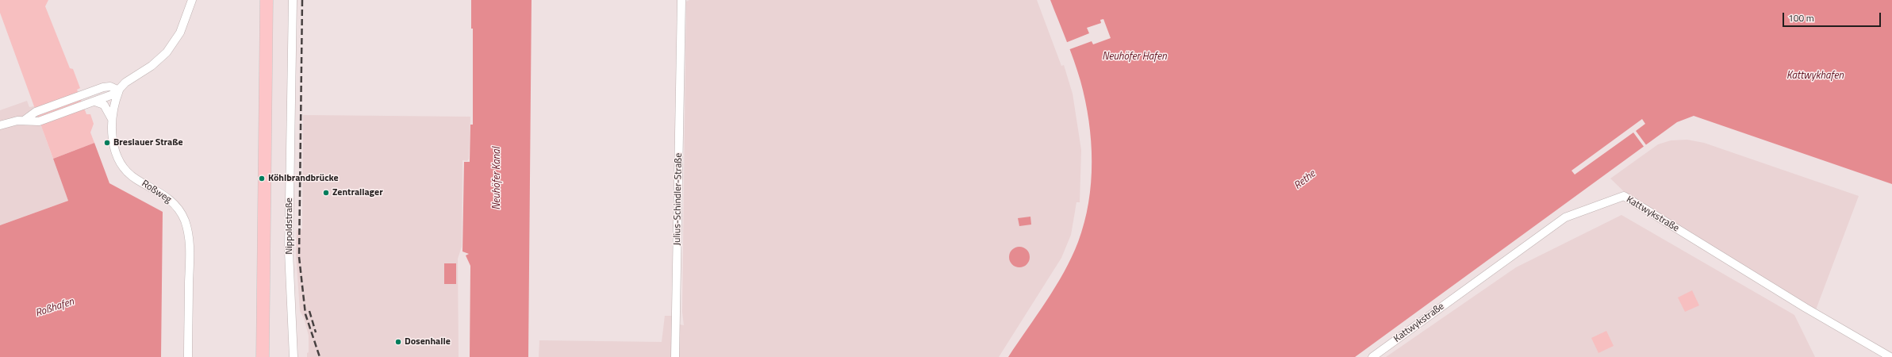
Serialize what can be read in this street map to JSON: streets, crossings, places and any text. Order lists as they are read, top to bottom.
{
  "streets": {
    "street": [
      "Roßweg",
      "Julius-Schindler-Straße",
      "Kattwykstraße",
      "Nippoldstraße"
    ]
  },
  "water": [
    "Neuhöfer Hafen",
    "Kattwykhafen",
    "Neuhöfer Kanal",
    "Rethe",
    "Roßhafen"
  ],
  "places": [
    "Breslauer Straße",
    "Köhlbrandbrücke",
    "Zentrallager",
    "Dosenhalle"
  ],
  "scale_bar": "100 m"
}
